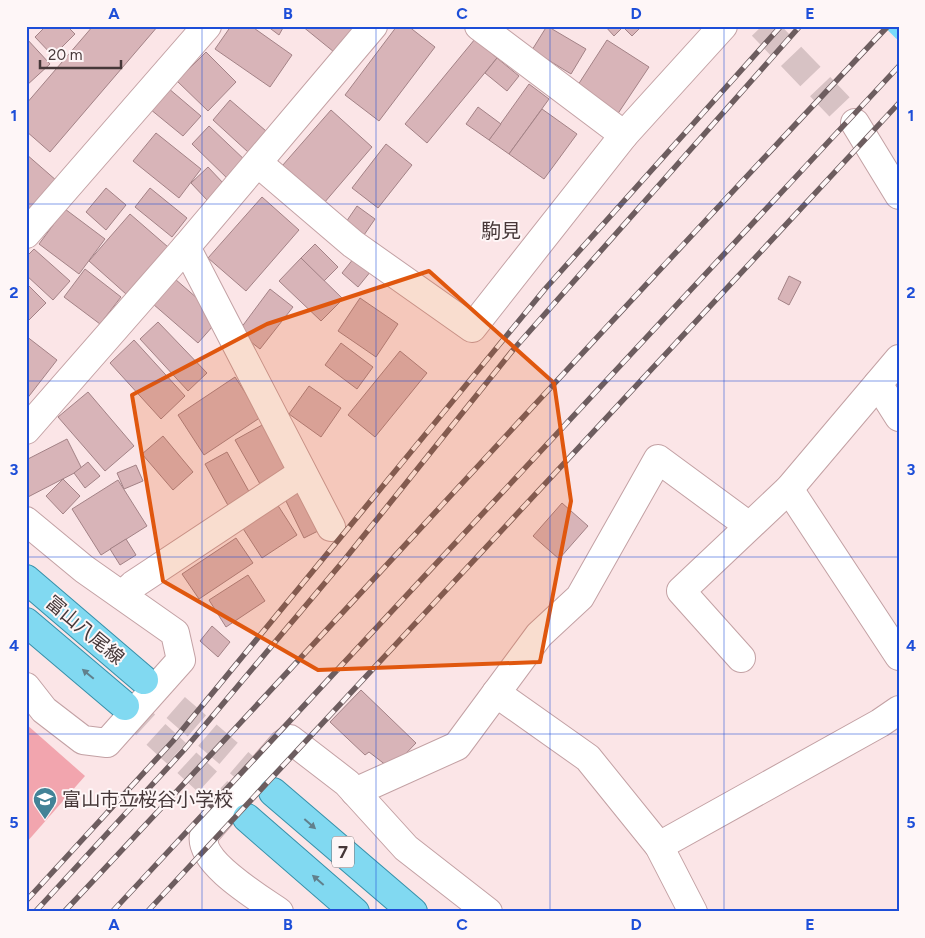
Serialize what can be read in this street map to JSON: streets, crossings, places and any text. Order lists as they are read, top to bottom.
{
  "streets": {
    "main road": ["富山八尾線", "7"]
  },
  "districts": ["駒見"],
  "places": {
    "school or university": ["富山市立桜谷小学校"]
  },
  "scale_bar": "20 m",
  "grid": {
    "columns": [
      "A",
      "B",
      "C",
      "D",
      "E"
    ],
    "rows": [
      "1",
      "2",
      "3",
      "4",
      "5"
    ]
  }
}
